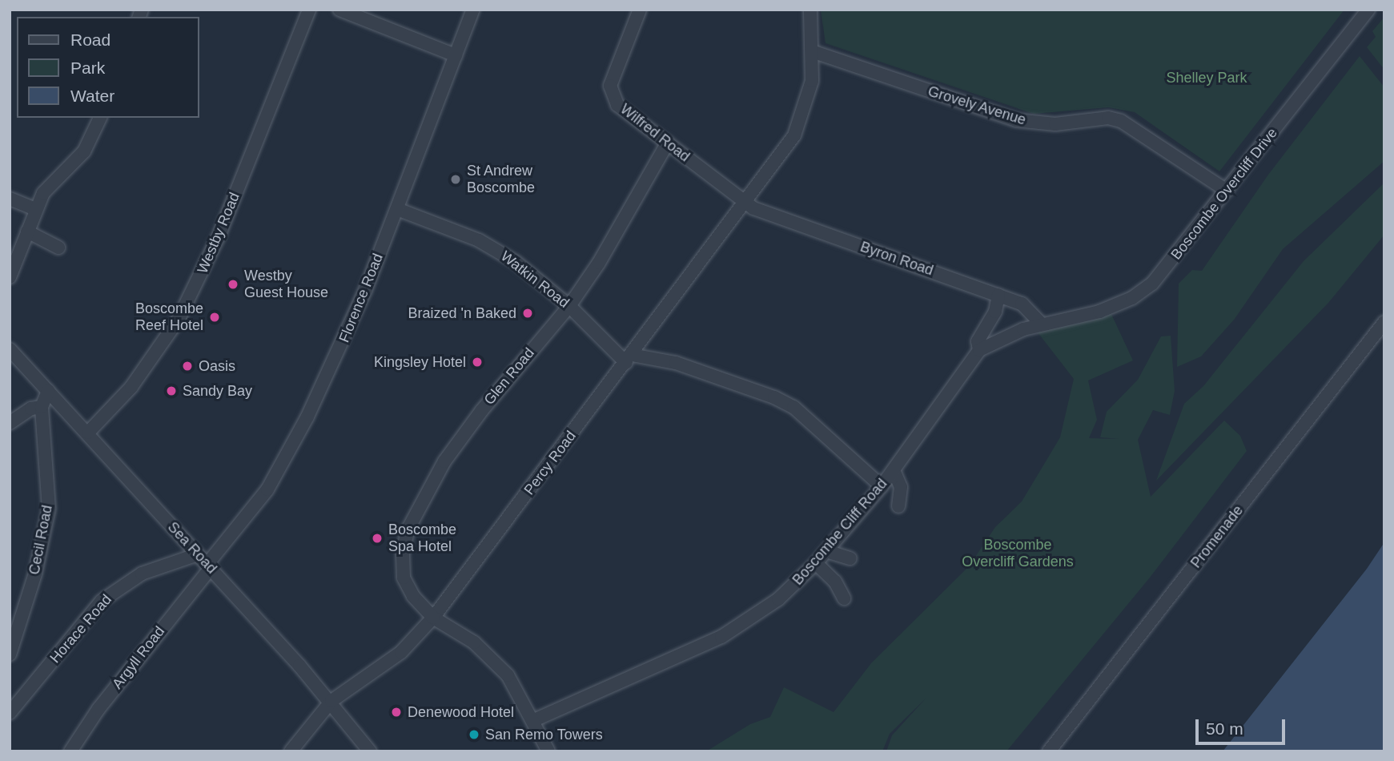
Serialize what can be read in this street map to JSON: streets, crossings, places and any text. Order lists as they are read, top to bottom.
{
  "streets": {
    "street": [
      "Grovely Avenue",
      "Wilfred Road",
      "Boscombe Overcliff Drive",
      "Westby Road",
      "Byron Road",
      "Watkin Road",
      "Florence Road",
      "Glen Road",
      "Percy Road",
      "Boscombe Cliff Road",
      "Promenade",
      "Cecil Road",
      "Sea Road",
      "Horace Road",
      "Argyll Road"
    ]
  },
  "crossings": [
    ["Grovely Avenue", "Boscombe Overcliff Drive"],
    ["Grovely Avenue", "Percy Road"],
    ["Wilfred Road", "Byron Road"],
    ["Wilfred Road", "Glen Road"],
    ["Wilfred Road", "Percy Road"],
    ["Boscombe Overcliff Drive", "Byron Road"],
    ["Westby Road", "Sea Road"],
    ["Byron Road", "Percy Road"],
    ["Byron Road", "Boscombe Cliff Road"],
    ["Watkin Road", "Florence Road"],
    ["Watkin Road", "Glen Road"],
    ["Watkin Road", "Percy Road"],
    ["Florence Road", "Sea Road"],
    ["Florence Road", "Argyll Road"],
    ["Glen Road", "Percy Road"],
    ["Glen Road", "Boscombe Cliff Road"],
    ["Percy Road", "Sea Road"],
    ["Cecil Road", "Sea Road"],
    ["Sea Road", "Horace Road"],
    ["Sea Road", "Argyll Road"]
  ],
  "parks": ["Shelley Park", "Boscombe Overcliff Gardens"],
  "places": [
    "St Andrew Boscombe",
    "Westby Guest House",
    "Braized 'n Baked",
    "Boscombe Reef Hotel",
    "Kingsley Hotel",
    "Oasis",
    "Sandy Bay",
    "Boscombe Spa Hotel",
    "Denewood Hotel",
    "San Remo Towers"
  ],
  "legend": ["Road", "Park", "Water"],
  "scale_bar": "50 m"
}
